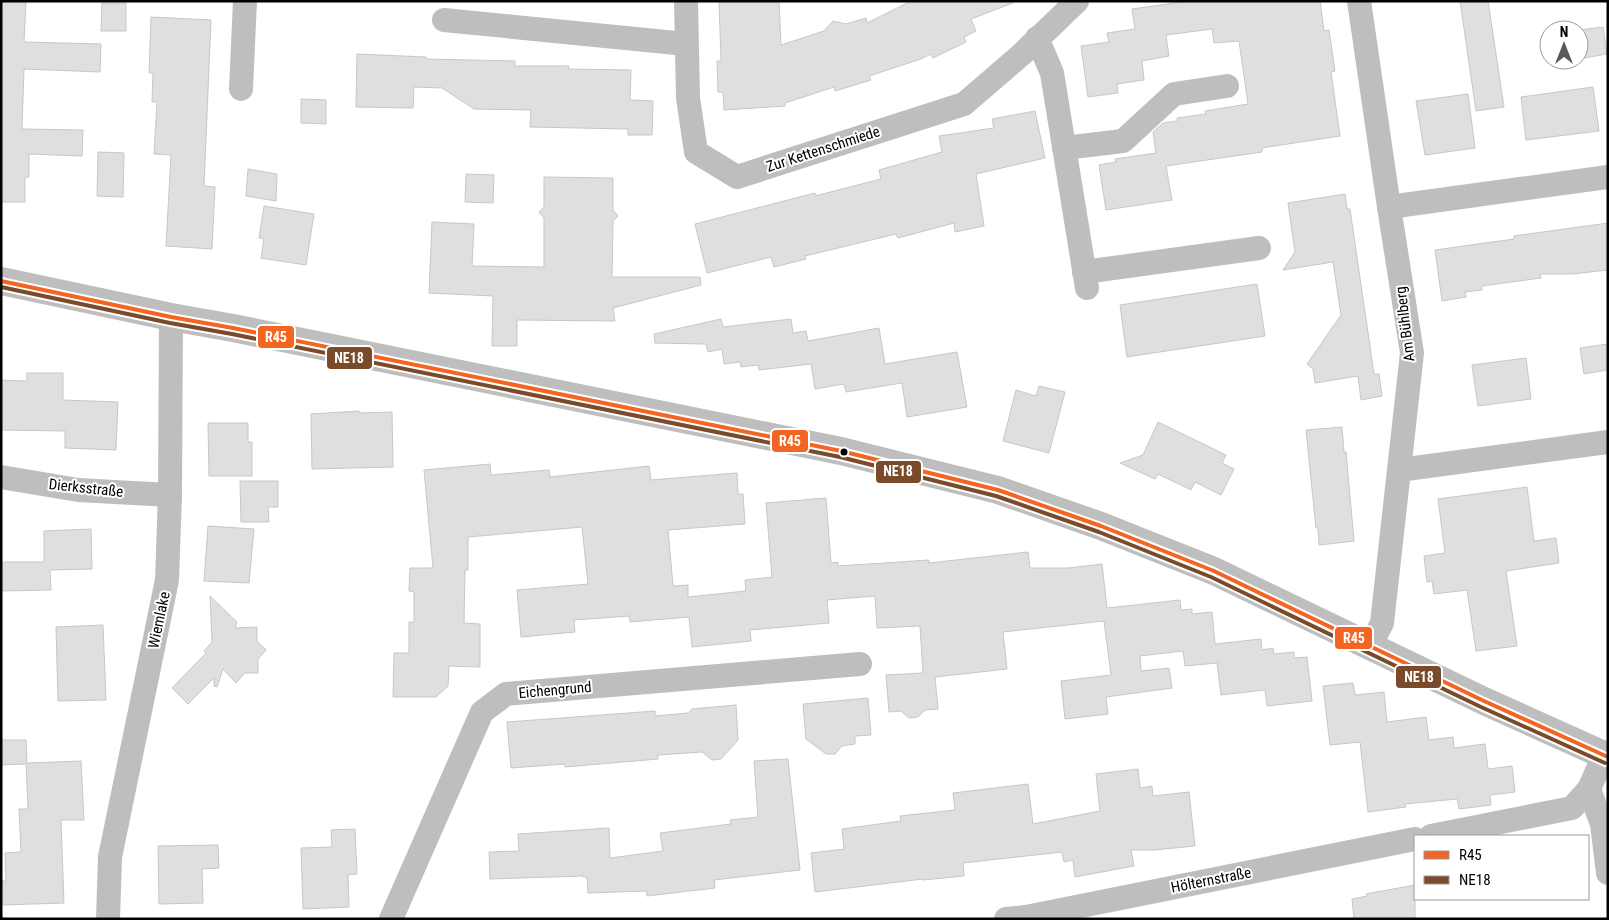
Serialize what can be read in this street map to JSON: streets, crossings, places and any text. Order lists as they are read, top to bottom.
{
  "streets": {
    "street": [
      "Zur Kettenschmiede",
      "Am Bühlberg",
      "Dierksstraße",
      "Wiemlake",
      "Eichengrund",
      "Hölternstraße"
    ]
  },
  "crossings": [
    ["Dierksstraße", "Wiemlake"]
  ],
  "lines": ["transit line R45", "transit line NE18"],
  "legend": ["R45", "NE18"],
  "north": "top"
}
